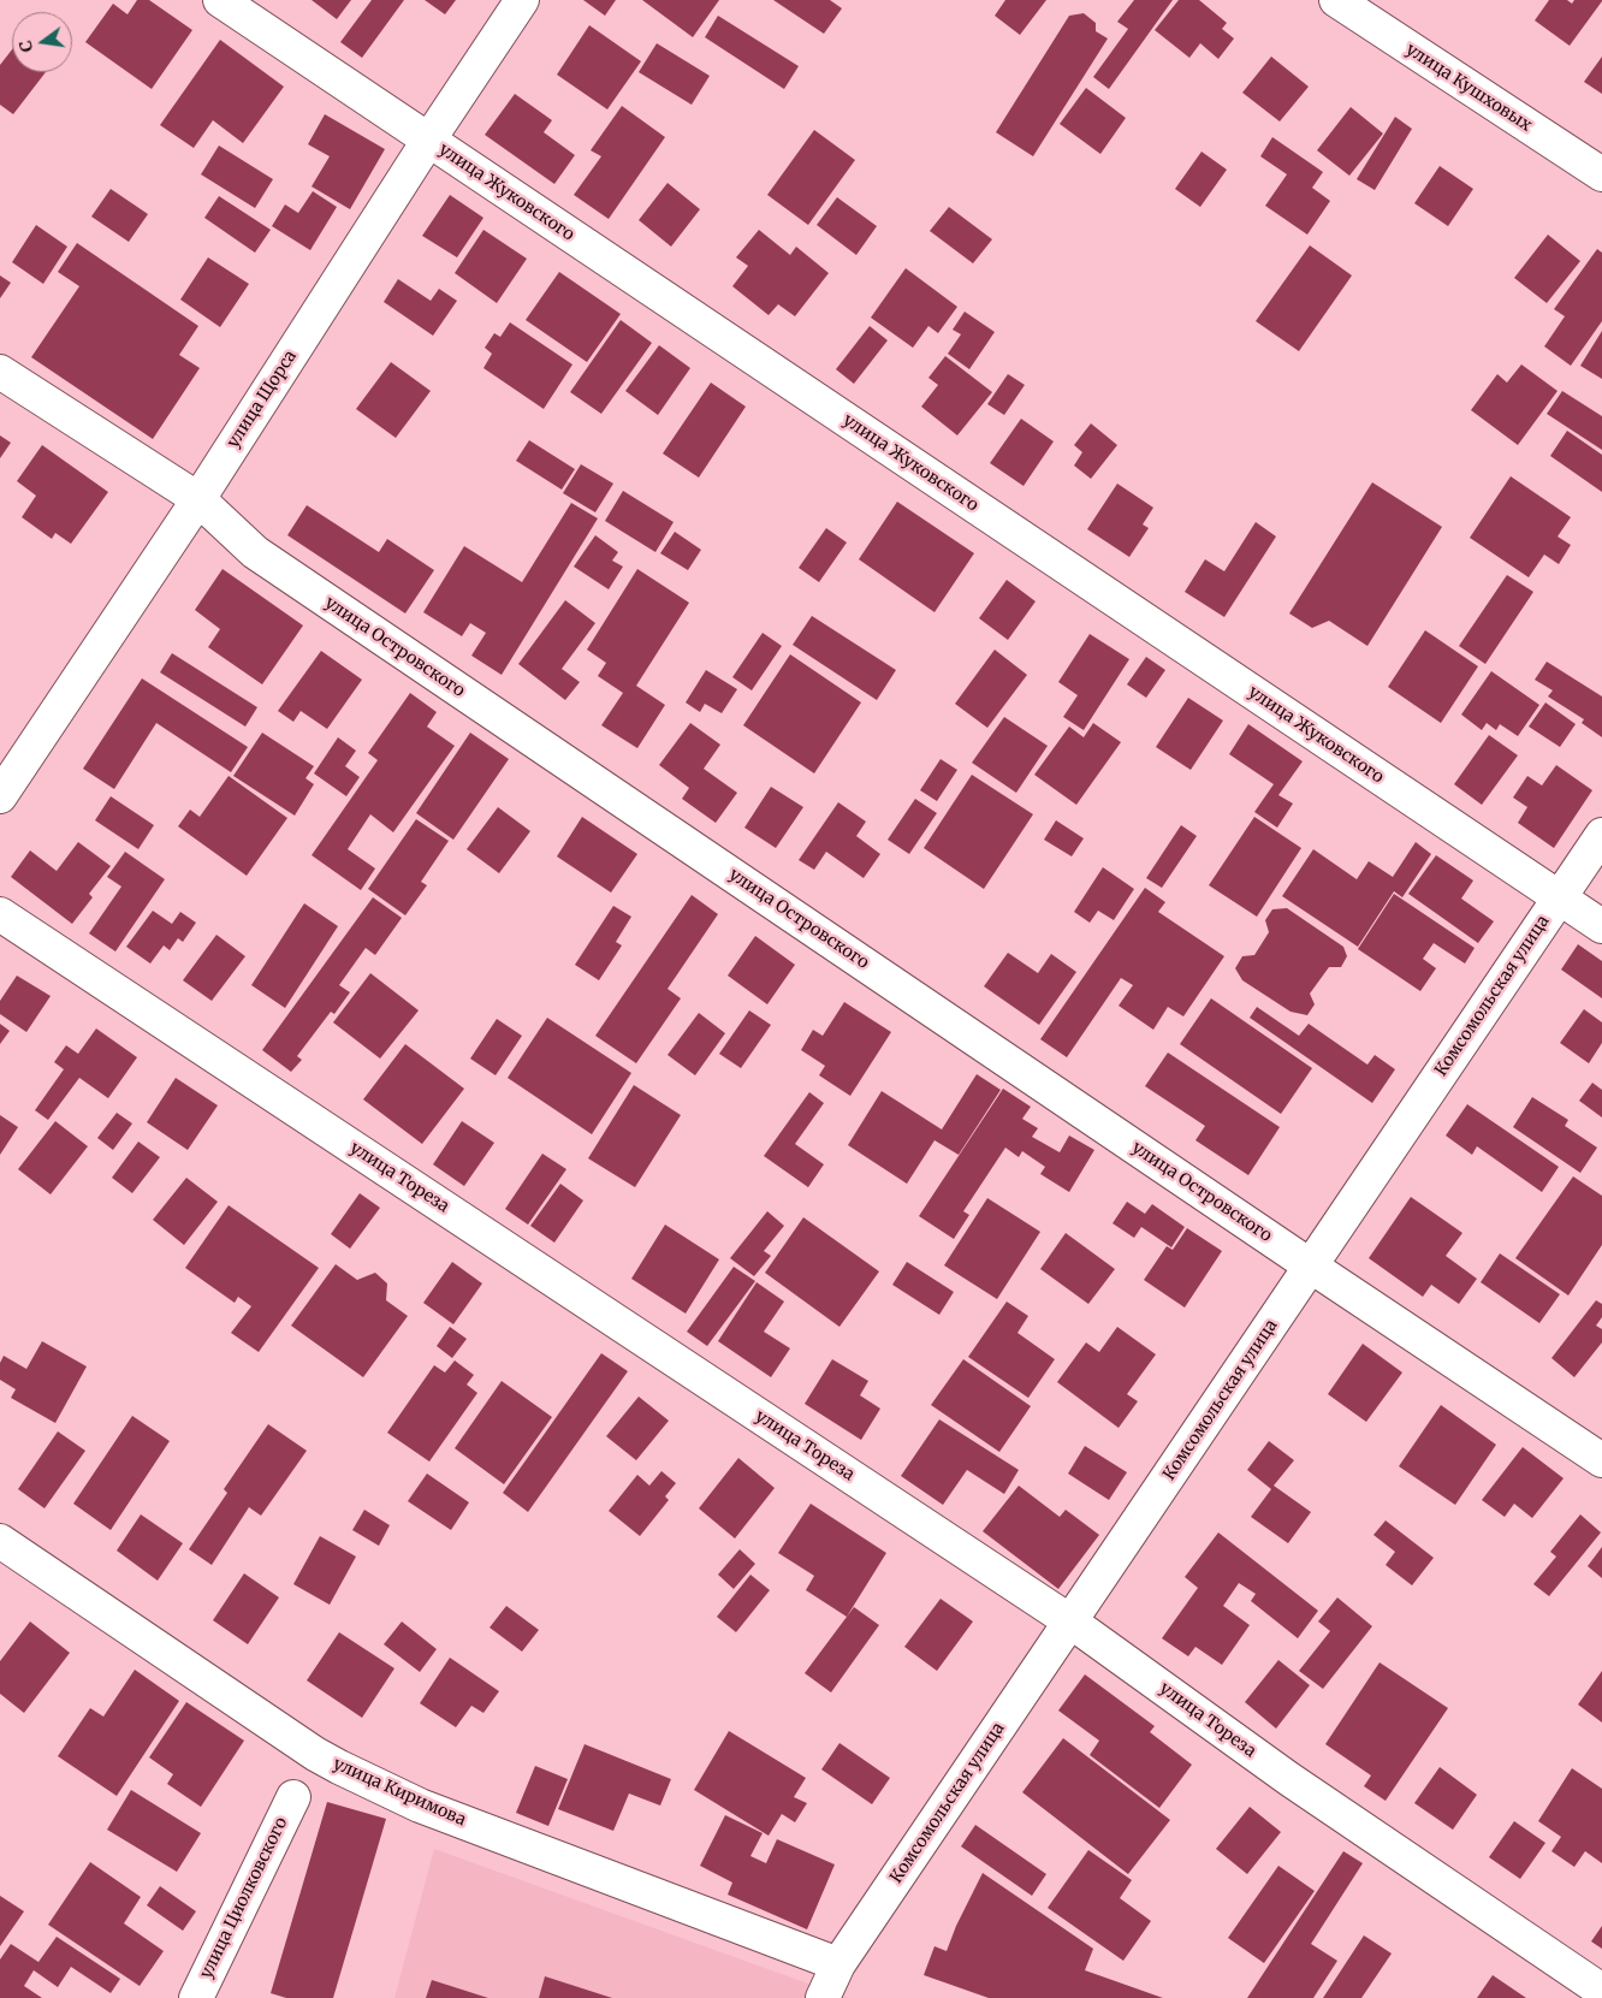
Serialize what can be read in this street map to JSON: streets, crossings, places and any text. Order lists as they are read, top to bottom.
{
  "streets": {
    "street": [
      "улица Кушховых",
      "улица Жуковского",
      "улица Щорса",
      "улица Островского",
      "Комсомольская улица",
      "улица Тореза",
      "улица Киримова",
      "улица Циолковского"
    ]
  },
  "crossings": [
    ["улица Жуковского", "улица Щорса"],
    ["улица Жуковского", "Комсомольская улица"],
    ["улица Щорса", "улица Островского"],
    ["улица Островского", "Комсомольская улица"],
    ["Комсомольская улица", "улица Тореза"],
    ["Комсомольская улица", "улица Киримова"]
  ],
  "north": "left"
}
